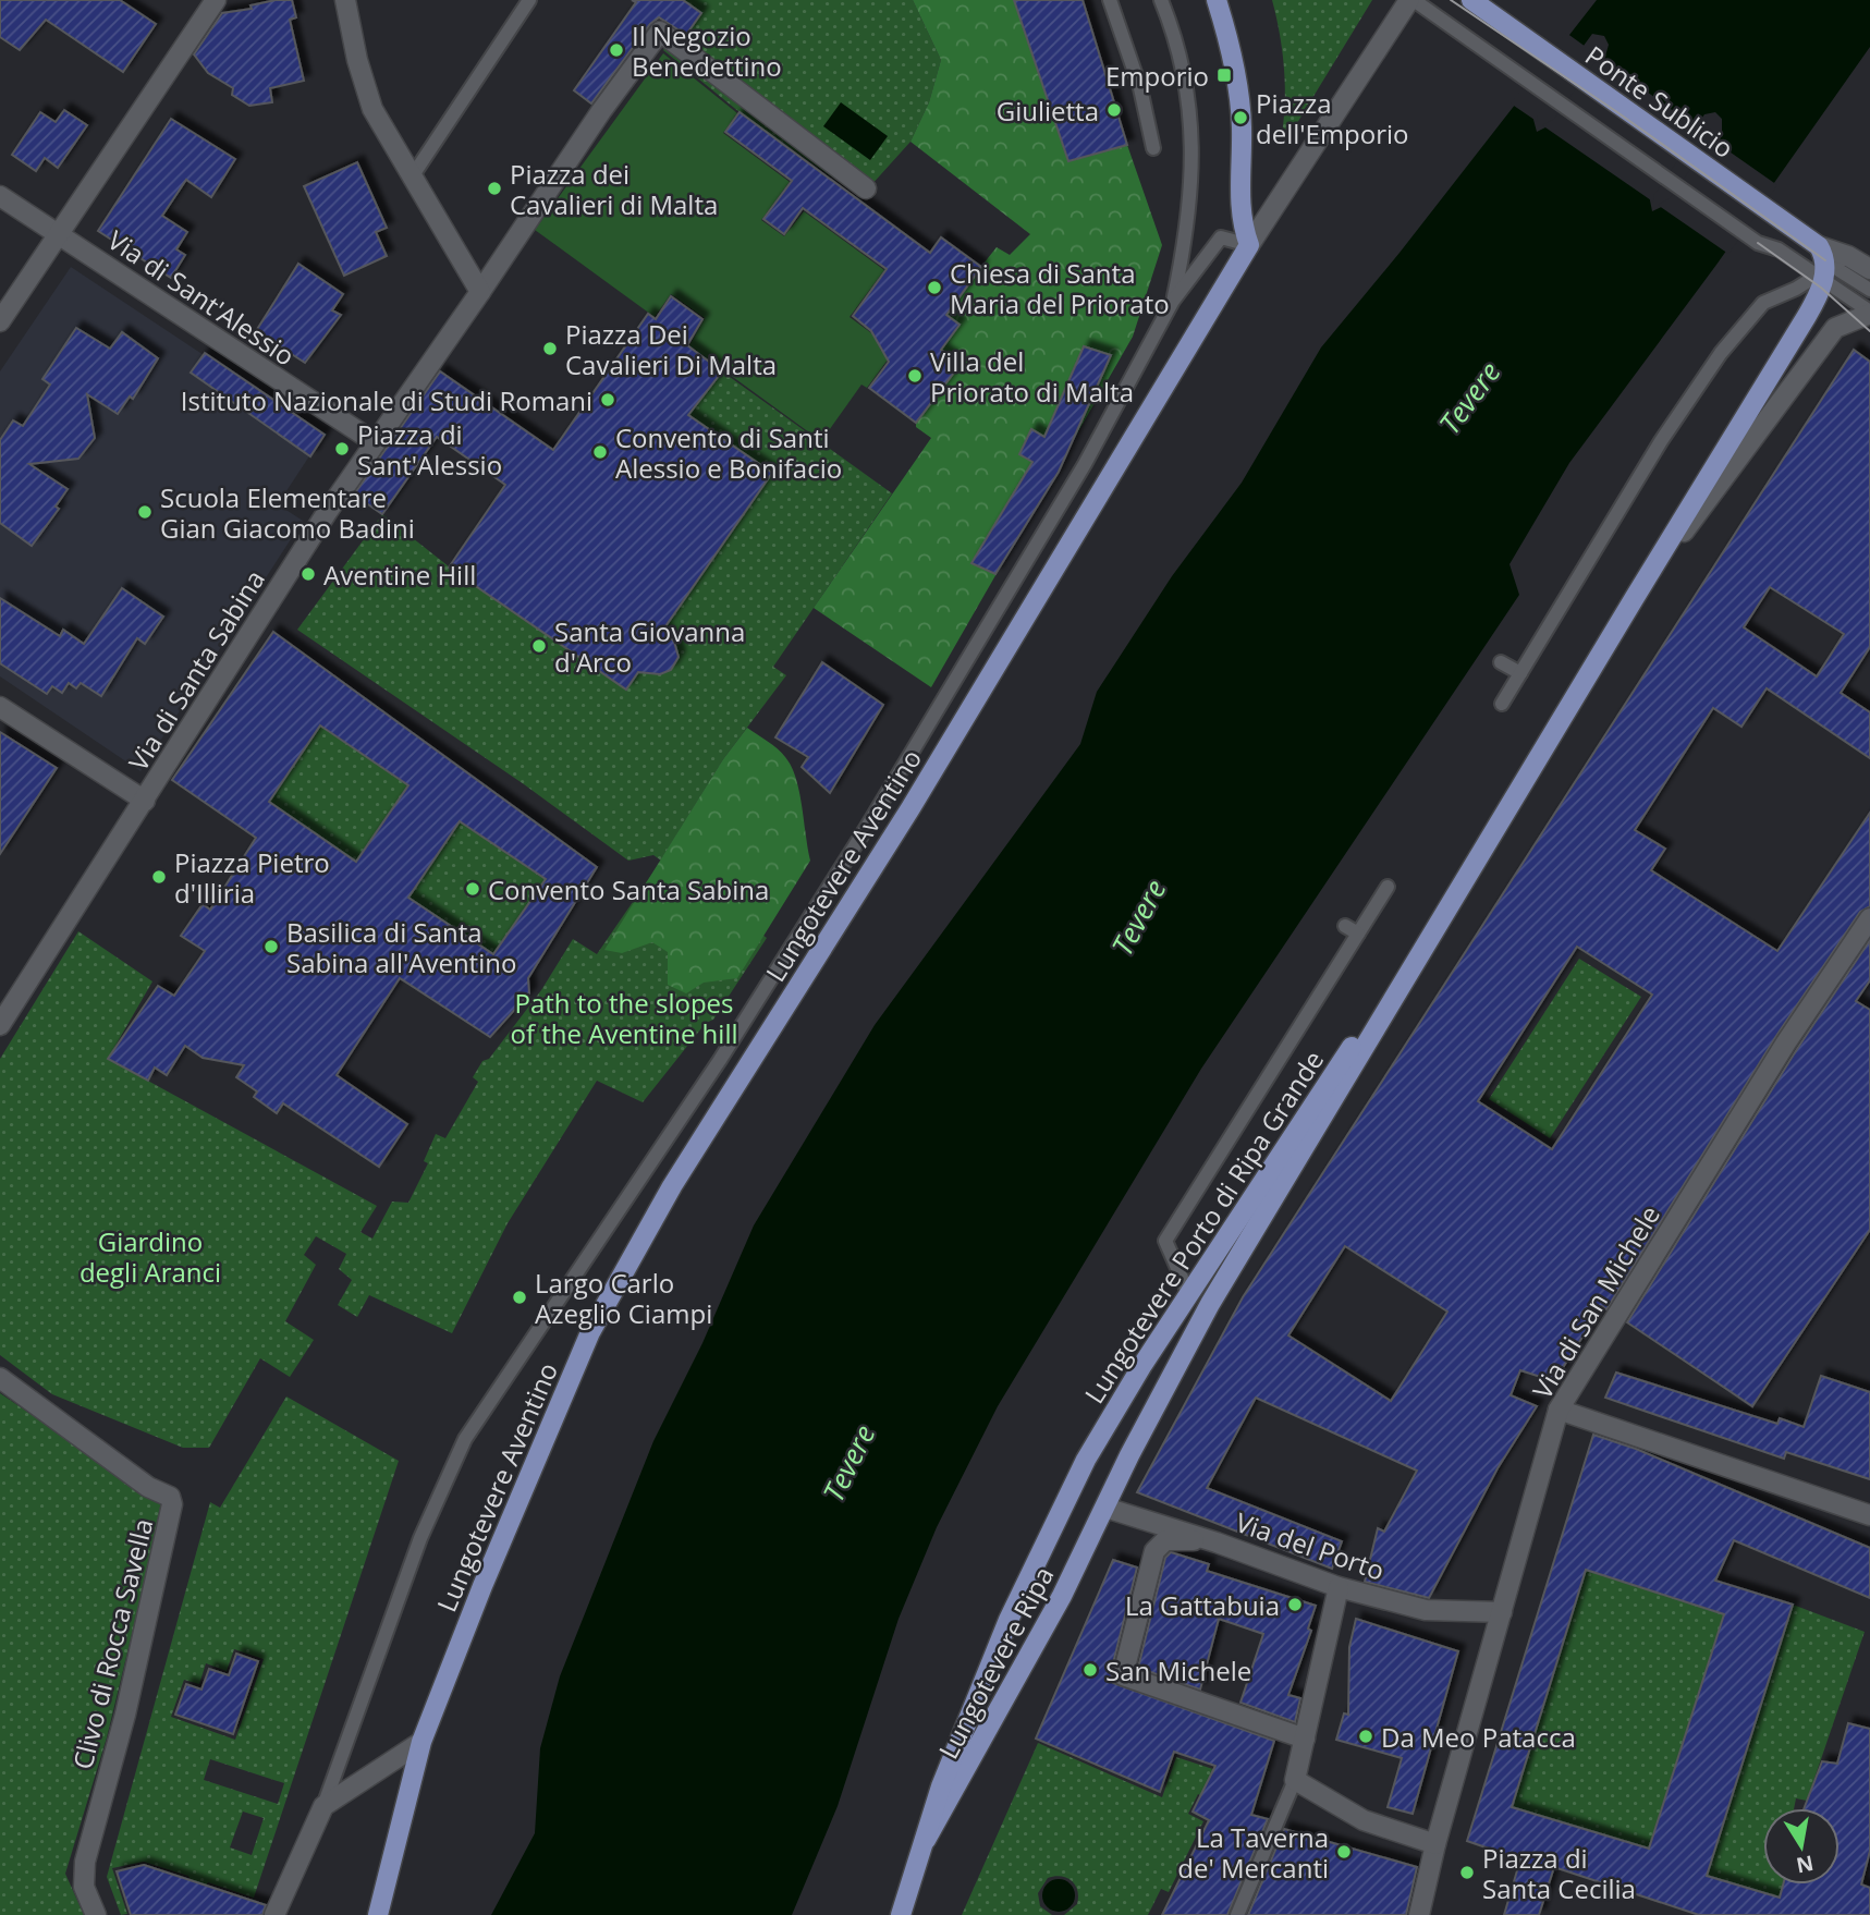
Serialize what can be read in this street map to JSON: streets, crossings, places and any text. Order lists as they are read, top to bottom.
{
  "streets": {
    "main road": [
      "Ponte Sublicio",
      "Lungotevere Aventino",
      "Lungotevere Porto di Ripa Grande",
      "Lungotevere Ripa"
    ],
    "street": [
      "Via di Sant'Alessio",
      "Via di Santa Sabina",
      "Via di San Michele",
      "Via del Porto",
      "Clivo di Rocca Savella"
    ]
  },
  "crossings": [
    ["Ponte Sublicio", "Lungotevere Porto di Ripa Grande"],
    ["Via di Sant'Alessio", "Via di Santa Sabina"],
    ["Lungotevere Porto di Ripa Grande", "Via del Porto"],
    ["Lungotevere Porto di Ripa Grande", "Lungotevere Ripa"],
    ["Via di San Michele", "Via del Porto"],
    ["Via del Porto", "Lungotevere Ripa"]
  ],
  "water": ["Tevere"],
  "parks": ["Path to the slopes of the Aventine hill", "Giardino degli Aranci"],
  "places": {
    "other": [
      "Il Negozio Benedettino",
      "Giulietta",
      "Piazza dell'Emporio",
      "Piazza dei Cavalieri di Malta",
      "Chiesa di Santa Maria del Priorato",
      "Piazza Dei Cavalieri Di Malta",
      "Villa del Priorato di Malta",
      "Istituto Nazionale di Studi Romani",
      "Piazza di Sant'Alessio",
      "Convento di Santi Alessio e Bonifacio",
      "Scuola Elementare Gian Giacomo Badini",
      "Aventine Hill",
      "Santa Giovanna d'Arco",
      "Piazza Pietro d'Illiria",
      "Convento Santa Sabina",
      "Basilica di Santa Sabina all'Aventino",
      "Largo Carlo Azeglio Ciampi",
      "La Gattabuia",
      "San Michele",
      "Da Meo Patacca",
      "La Taverna de' Mercanti",
      "Piazza di Santa Cecilia"
    ],
    "transit": ["Emporio"]
  },
  "north": "bottom"
}
